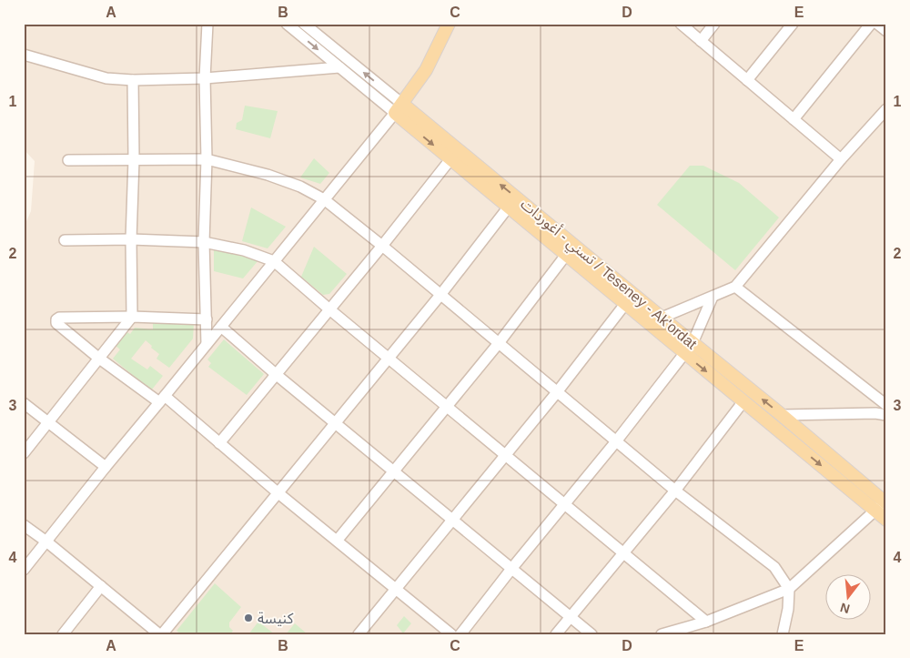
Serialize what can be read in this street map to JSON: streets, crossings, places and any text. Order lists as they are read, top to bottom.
{
  "streets": {
    "main road": ["تسني - أغوردات / Teseney - Ak'ordat"]
  },
  "places": ["كنيسة"],
  "north": "bottom",
  "grid": {
    "columns": [
      "A",
      "B",
      "C",
      "D",
      "E"
    ],
    "rows": [
      "1",
      "2",
      "3",
      "4"
    ]
  }
}
